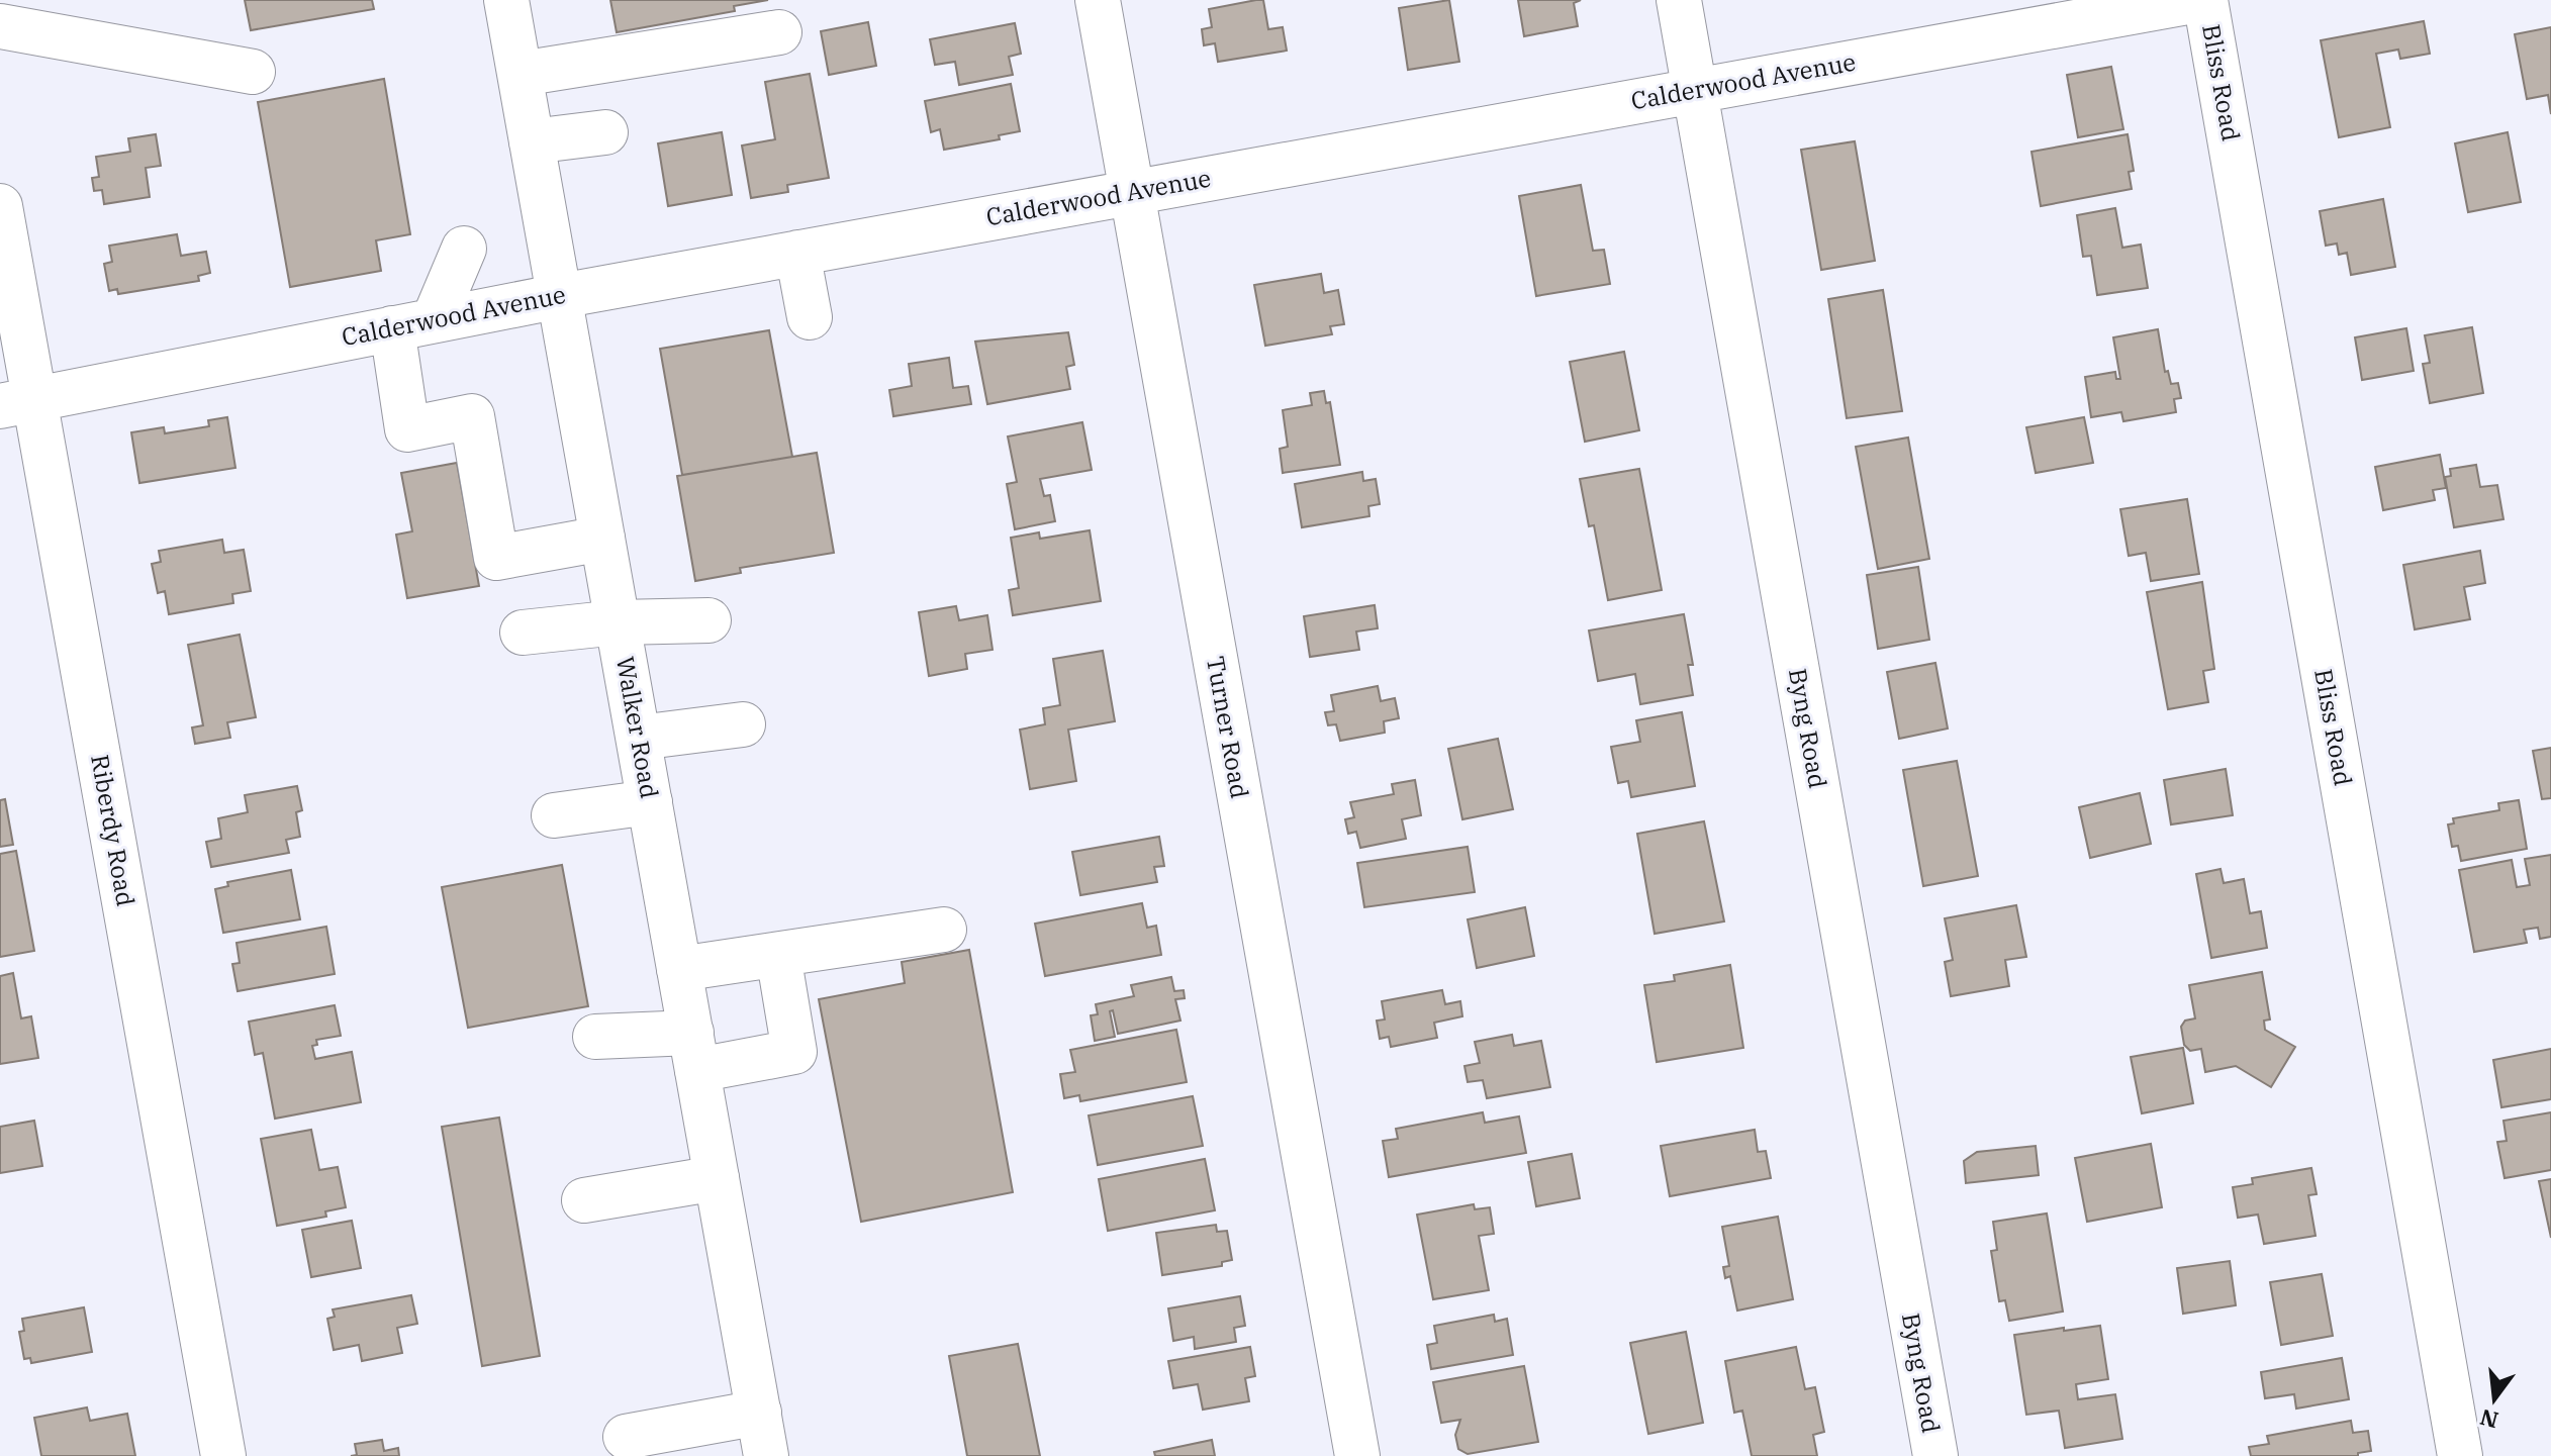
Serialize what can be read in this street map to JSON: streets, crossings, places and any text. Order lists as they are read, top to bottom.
{
  "streets": {
    "street": [
      "Calderwood Avenue",
      "Bliss Road",
      "Walker Road",
      "Turner Road",
      "Byng Road",
      "Riberdy Road"
    ]
  },
  "crossings": [
    ["Calderwood Avenue", "Walker Road"],
    ["Calderwood Avenue", "Turner Road"],
    ["Calderwood Avenue", "Byng Road"],
    ["Calderwood Avenue", "Riberdy Road"]
  ],
  "north": "bottom"
}
